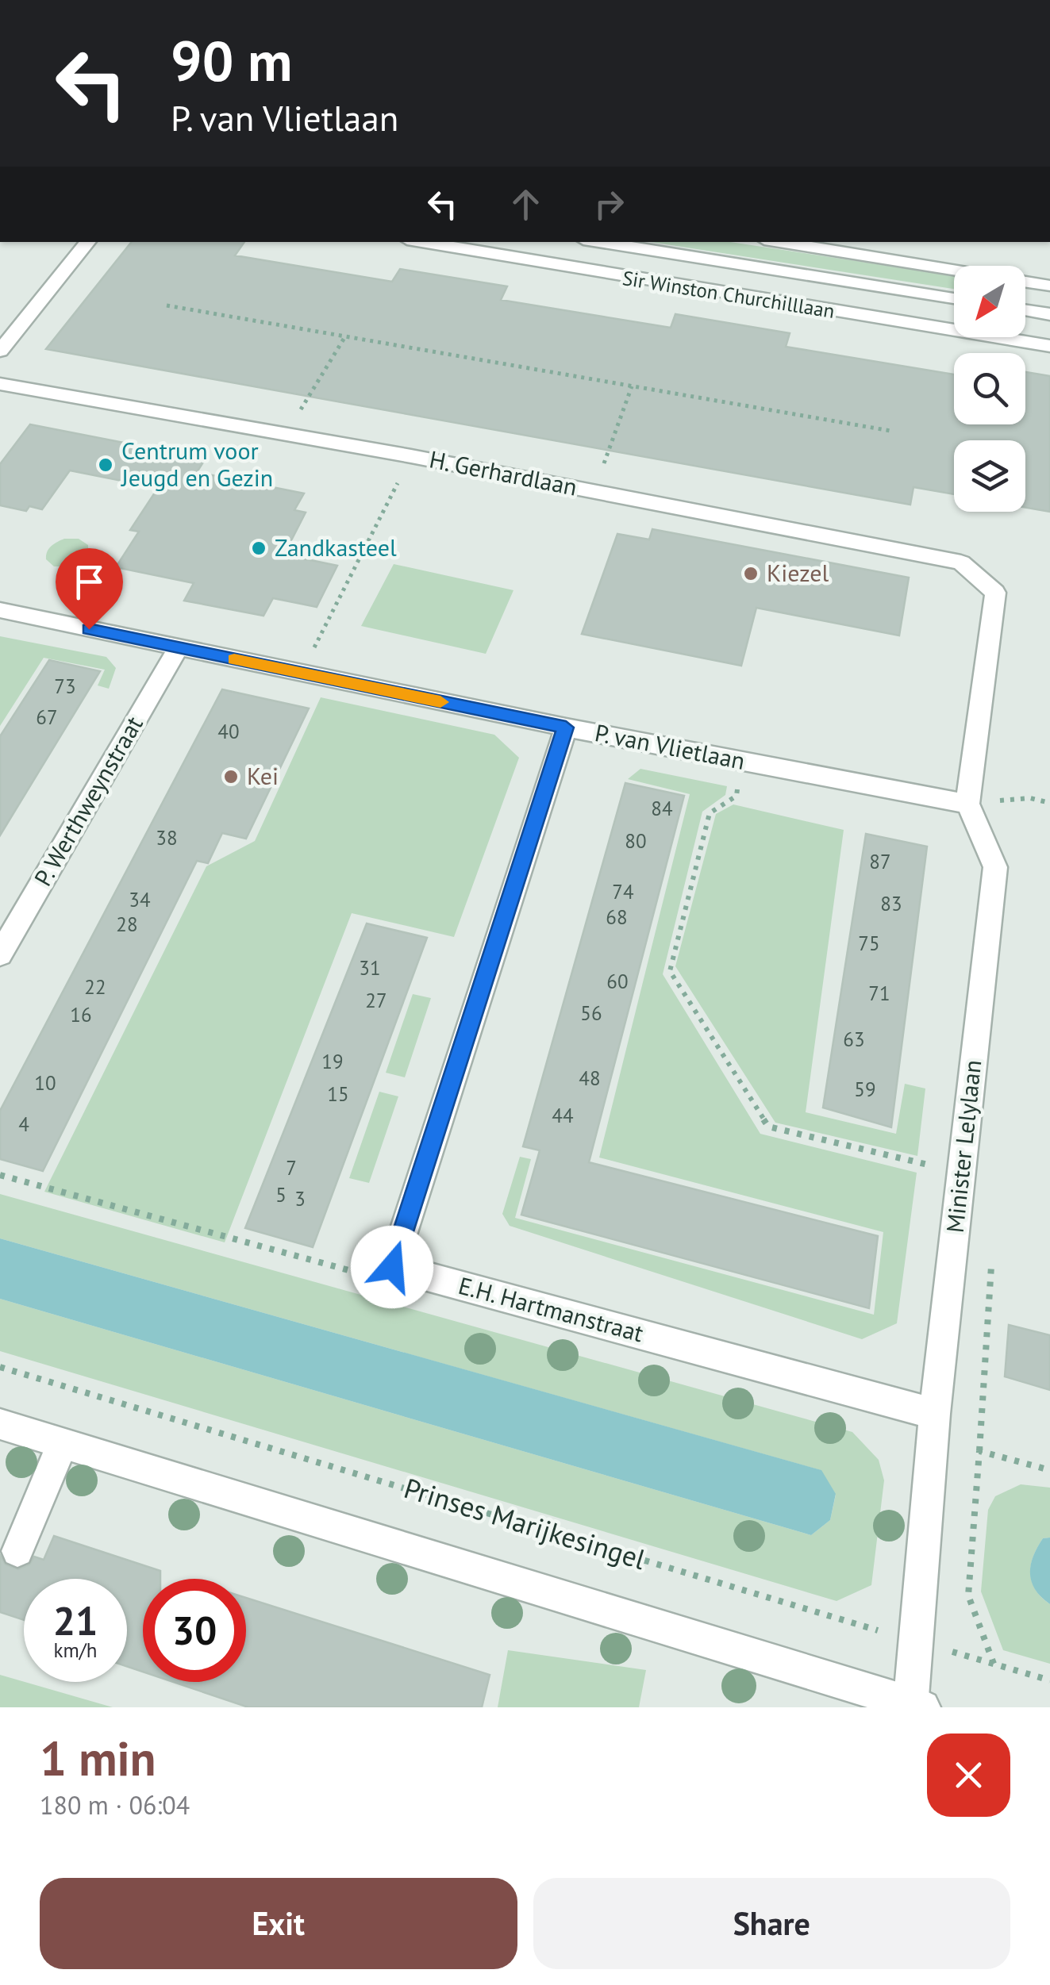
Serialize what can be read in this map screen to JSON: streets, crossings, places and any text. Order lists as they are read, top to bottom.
{
  "streets": {
    "street": [
      "Sir Winston Churchilllaan",
      "H. Gerhardlaan",
      "P. van Vlietlaan",
      "P. Werthweynstraat",
      "Minister Lelylaan",
      "E.H. Hartmanstraat"
    ],
    "path": ["Prinses Marijkesingel"]
  },
  "crossings": [
    ["H. Gerhardlaan", "P. van Vlietlaan"],
    ["H. Gerhardlaan", "Minister Lelylaan"],
    ["P. van Vlietlaan", "P. Werthweynstraat"],
    ["P. van Vlietlaan", "Minister Lelylaan"],
    ["Minister Lelylaan", "E.H. Hartmanstraat"],
    ["Minister Lelylaan", "Prinses Marijkesingel"]
  ],
  "places": [
    "Centrum voor Jeugd en Gezin",
    "Zandkasteel",
    "Kiezel",
    "Kei"
  ],
  "house_numbers": [
    "73",
    "67",
    "40",
    "84",
    "38",
    "80",
    "87",
    "74",
    "34",
    "83",
    "68",
    "28",
    "75",
    "31",
    "60",
    "22",
    "71",
    "27",
    "56",
    "16",
    "63",
    "19",
    "48",
    "10",
    "59",
    "15",
    "44",
    "4",
    "7",
    "5",
    "3"
  ],
  "north": "bottom left",
  "page": {
    "turn": ["90 m", "P. van Vlietlaan"],
    "speed": "21 km/h",
    "limit": "30",
    "heading": ["1 min", "180 m · 06:04"],
    "buttons": ["Exit", "Share"]
  }
}
